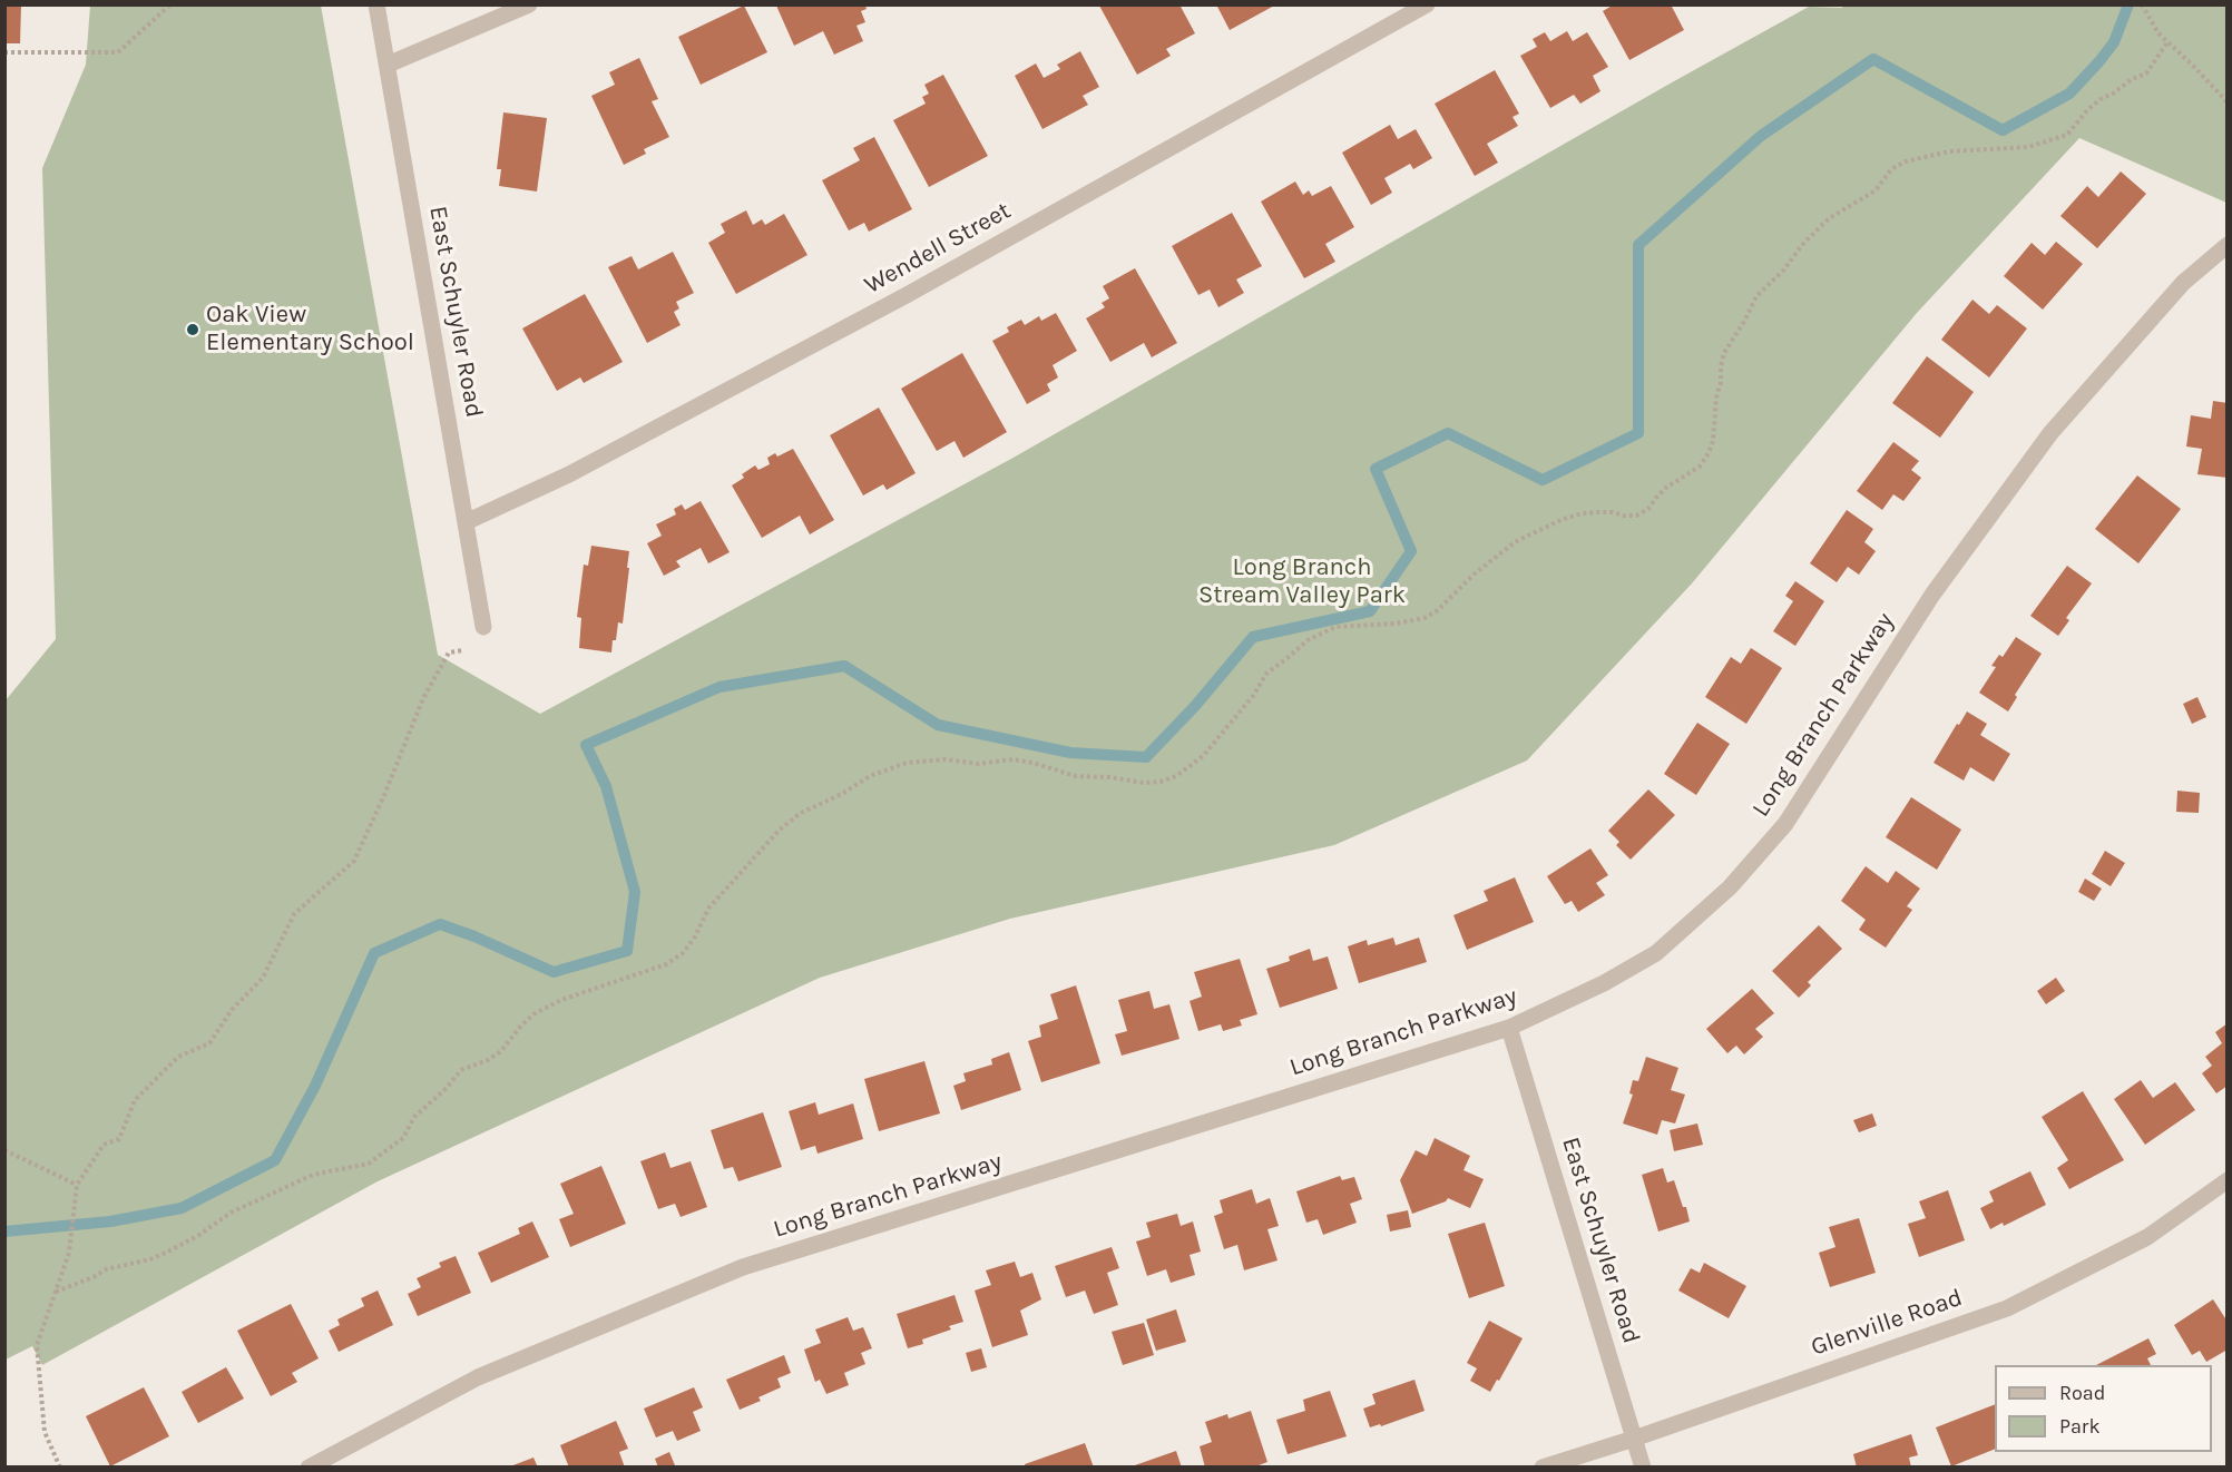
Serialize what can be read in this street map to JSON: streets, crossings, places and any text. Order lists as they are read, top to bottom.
{
  "streets": {
    "street": [
      "Wendell Street",
      "East Schuyler Road",
      "Long Branch Parkway",
      "Glenville Road"
    ]
  },
  "crossings": [
    ["Wendell Street", "East Schuyler Road"],
    ["East Schuyler Road", "Long Branch Parkway"],
    ["East Schuyler Road", "Glenville Road"]
  ],
  "parks": ["Long Branch Stream Valley Park"],
  "places": ["Oak View Elementary School"],
  "legend": ["Road", "Park"]
}
